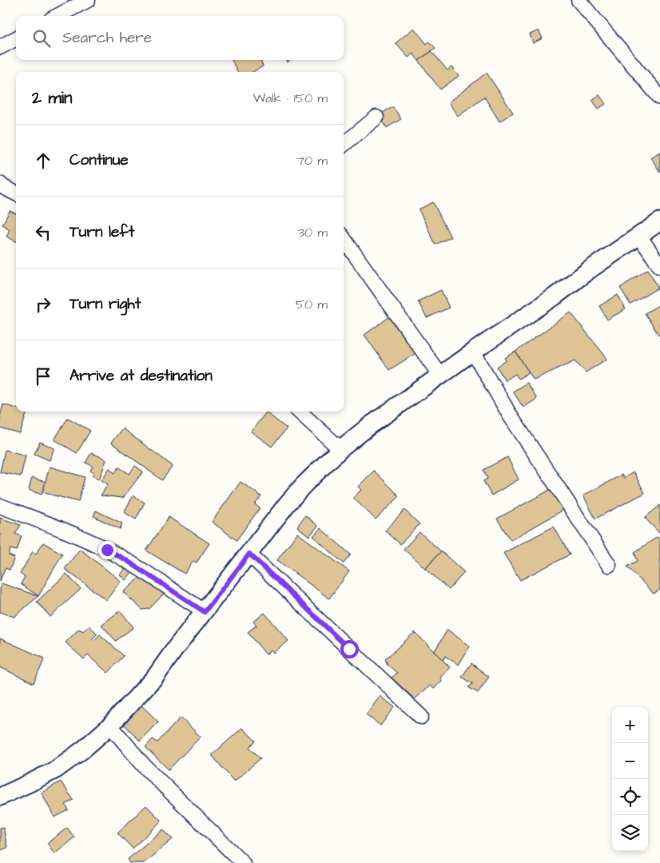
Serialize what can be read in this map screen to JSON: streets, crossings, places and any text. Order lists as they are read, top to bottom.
{
  "page": {
    "search": "Search here",
    "heading": ["2 min", "Walk · 150 m"],
    "list": [
      ["Continue", "70 m"],
      ["Turn left", "30 m"],
      ["Turn right", "50 m"],
      "Arrive at destination"
    ],
    "map_buttons": ["+", "−"]
  }
}
